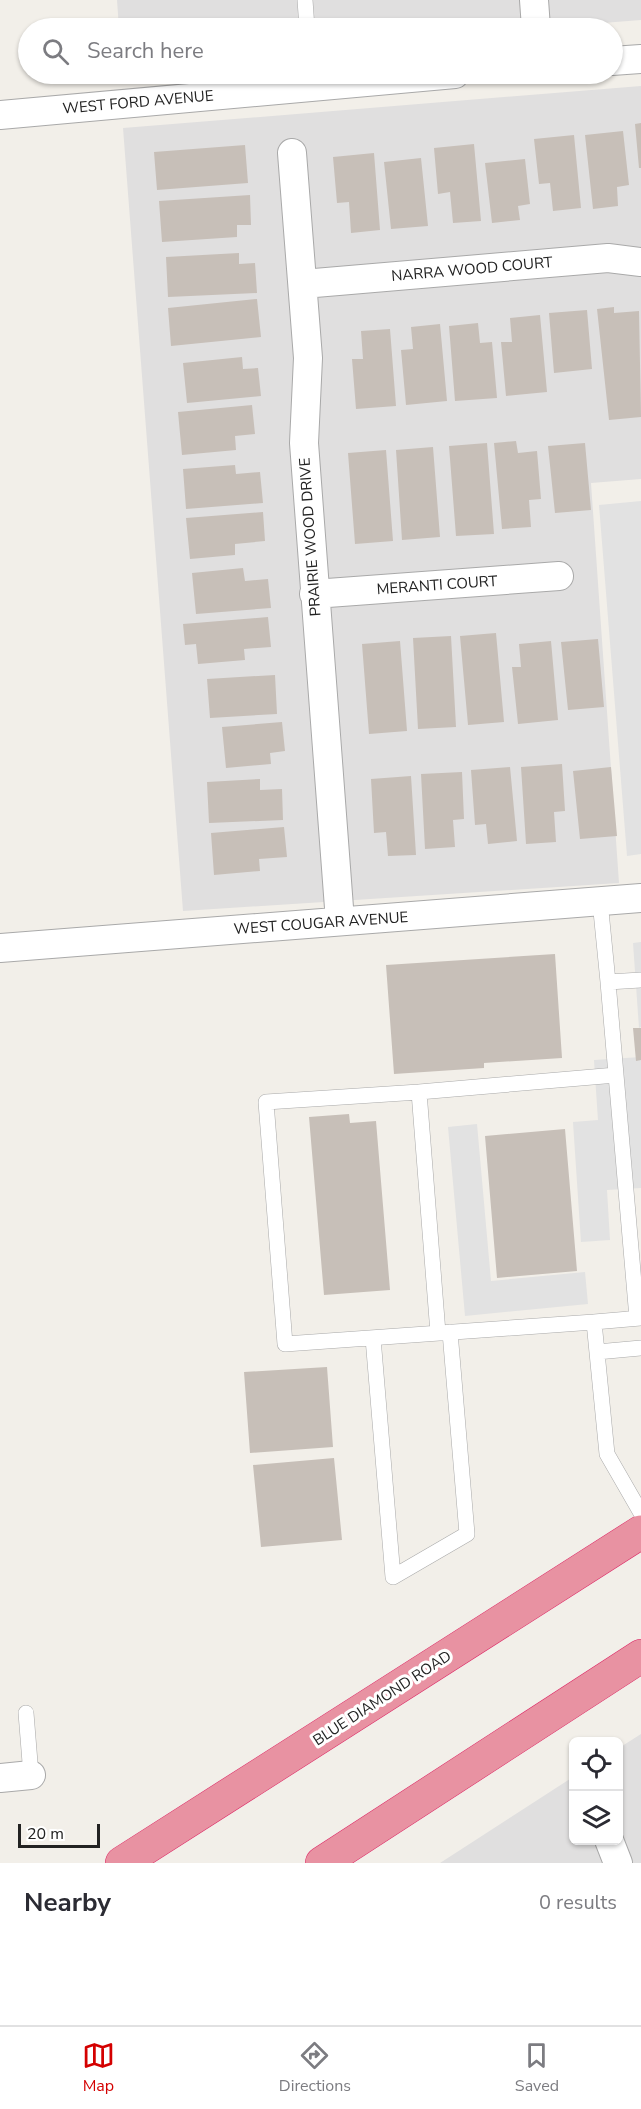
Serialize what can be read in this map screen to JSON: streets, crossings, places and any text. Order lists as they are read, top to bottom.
{
  "streets": {
    "highway": ["BLUE DIAMOND ROAD"],
    "street": [
      "WEST FORD AVENUE",
      "NARRA WOOD COURT",
      "PRAIRIE WOOD DRIVE",
      "MERANTI COURT",
      "WEST COUGAR AVENUE"
    ]
  },
  "crossings": [
    ["NARRA WOOD COURT", "PRAIRIE WOOD DRIVE"],
    ["PRAIRIE WOOD DRIVE", "MERANTI COURT"],
    ["PRAIRIE WOOD DRIVE", "WEST COUGAR AVENUE"]
  ],
  "scale_bar": "20 m",
  "page": {
    "search": "Search here",
    "scale": "20 m",
    "heading": ["Nearby", "0 results"],
    "nav": ["Map", "Directions", "Saved"]
  }
}
